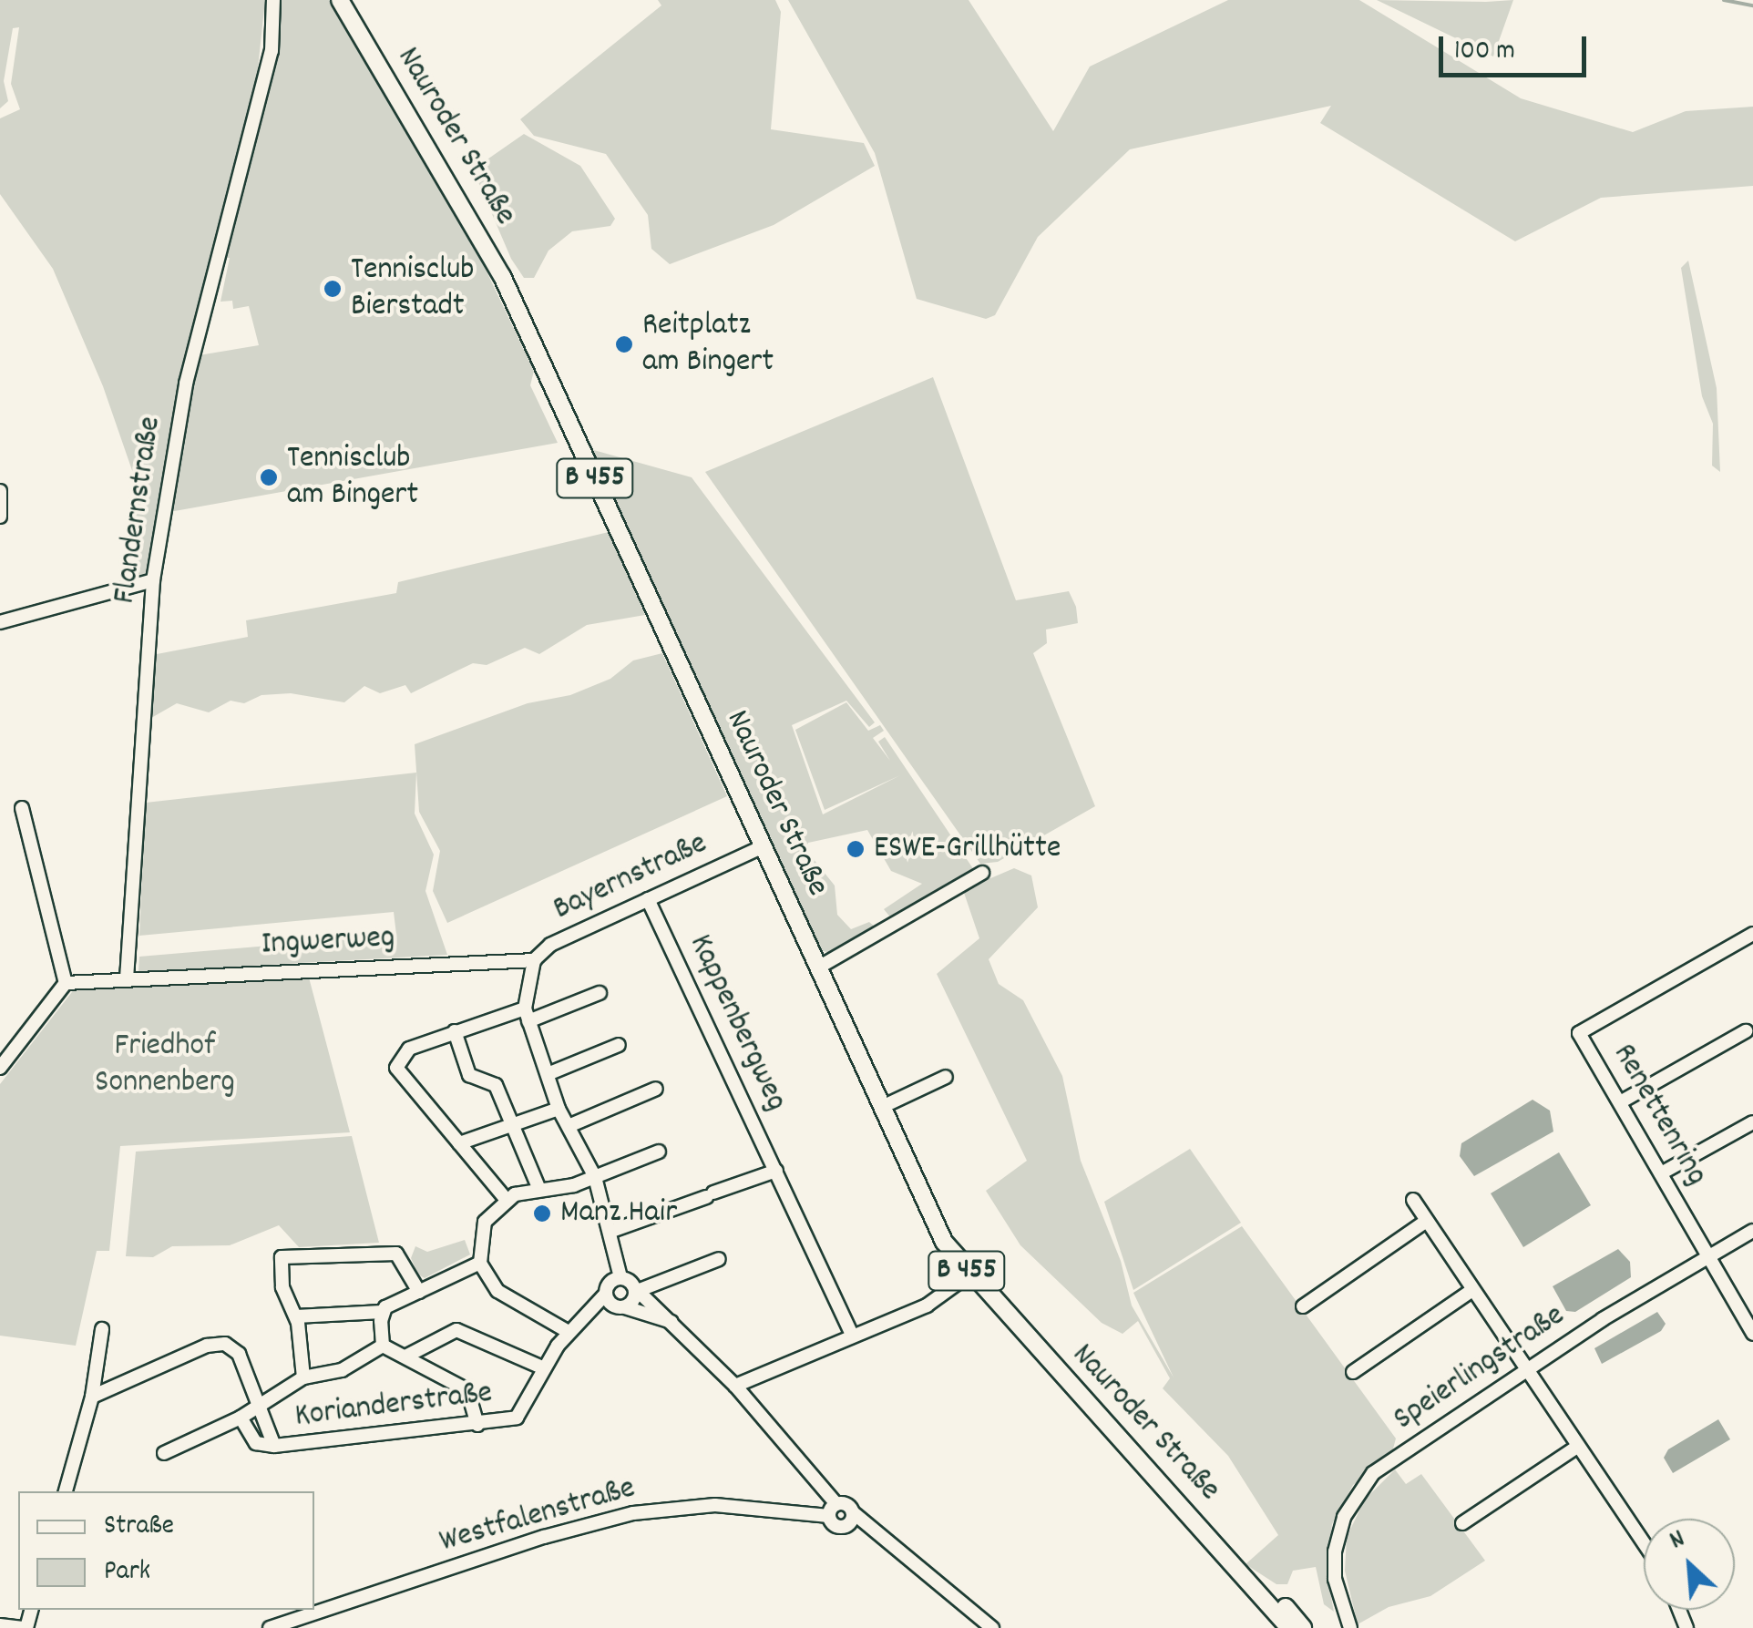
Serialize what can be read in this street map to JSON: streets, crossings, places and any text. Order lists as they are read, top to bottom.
{
  "streets": {
    "main road": ["Nauroder Straße", "B 455"],
    "street": [
      "Flandernstraße",
      "Bayernstraße",
      "Ingwerweg",
      "Kappenbergweg",
      "Renettenring",
      "Speierlingstraße",
      "Korianderstraße",
      "Westfalenstraße"
    ]
  },
  "crossings": [
    ["Nauroder Straße", "Bayernstraße"],
    ["Flandernstraße", "Ingwerweg"],
    ["Bayernstraße", "Ingwerweg"],
    ["Bayernstraße", "Kappenbergweg"],
    ["Renettenring", "Speierlingstraße"]
  ],
  "parks": ["Friedhof Sonnenberg"],
  "places": [
    "Tennisclub Bierstadt",
    "Reitplatz am Bingert",
    "Tennisclub am Bingert",
    "ESWE-Grillhütte",
    "Manz Hair"
  ],
  "legend": ["Straße", "Park"],
  "scale_bar": "100 m",
  "north": "top left"
}
